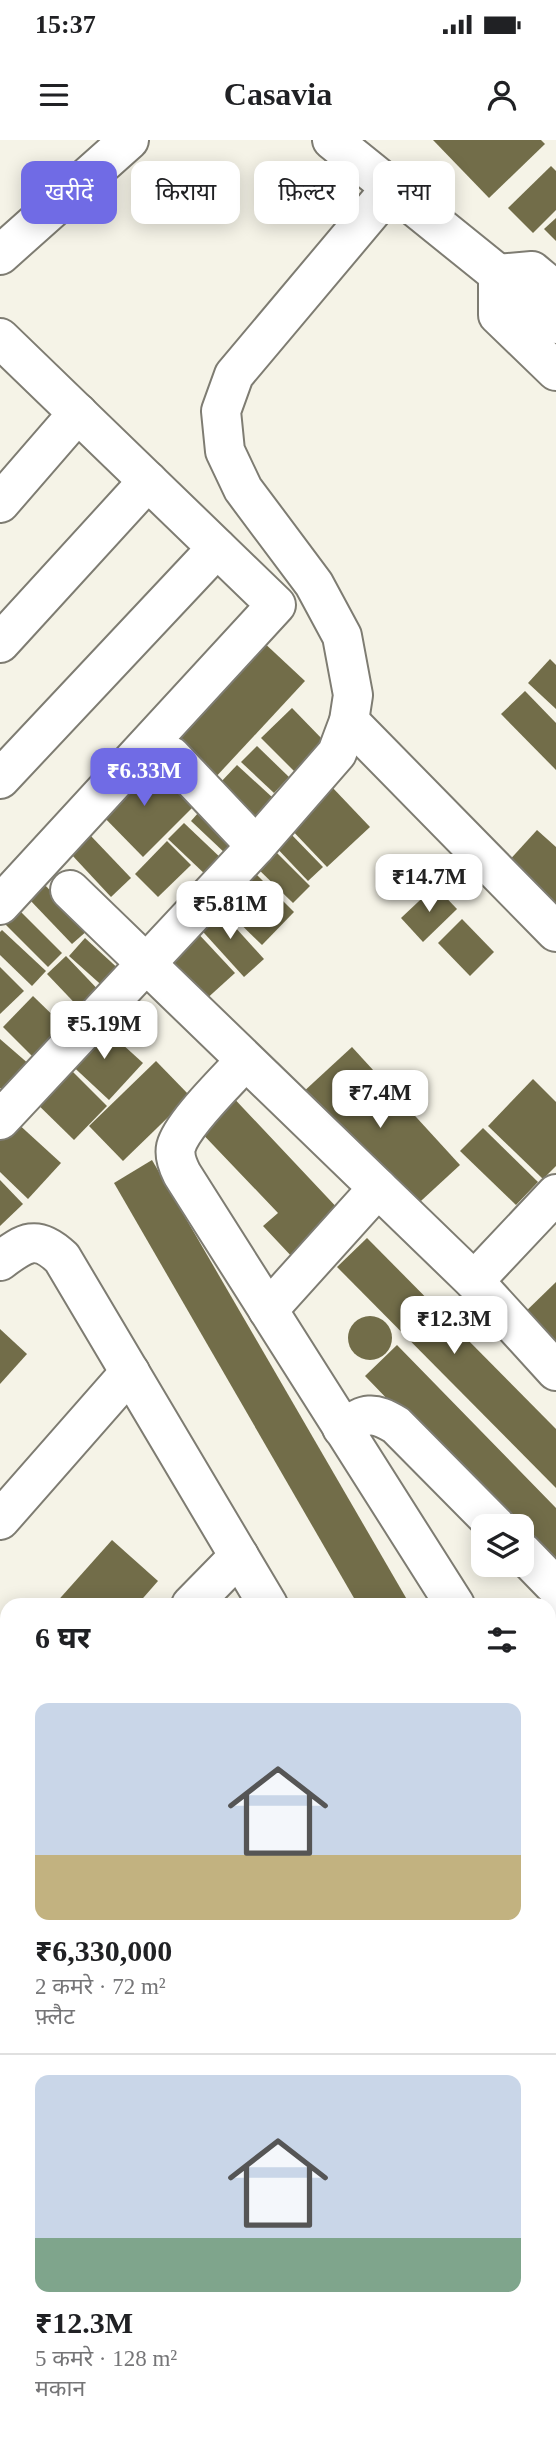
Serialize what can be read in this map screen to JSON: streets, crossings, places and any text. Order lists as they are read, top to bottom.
{
  "page": {
    "status": "15:37",
    "header": "Casavia",
    "chip": [
      "खरीदें",
      "किराया",
      "फ़िल्टर",
      "नया"
    ],
    "price": [
      "₹6.33M",
      "₹14.7M",
      "₹5.81M",
      "₹5.19M",
      "₹7.4M",
      "₹12.3M"
    ],
    "heading": "6 घर",
    "list": [
      {
        "name": "₹6,330,000",
        "note": "2 कमरे · 72 m² · फ़्लैट"
      },
      {
        "name": "₹12.3M",
        "note": "5 कमरे · 128 m² · मकान"
      }
    ]
  }
}
